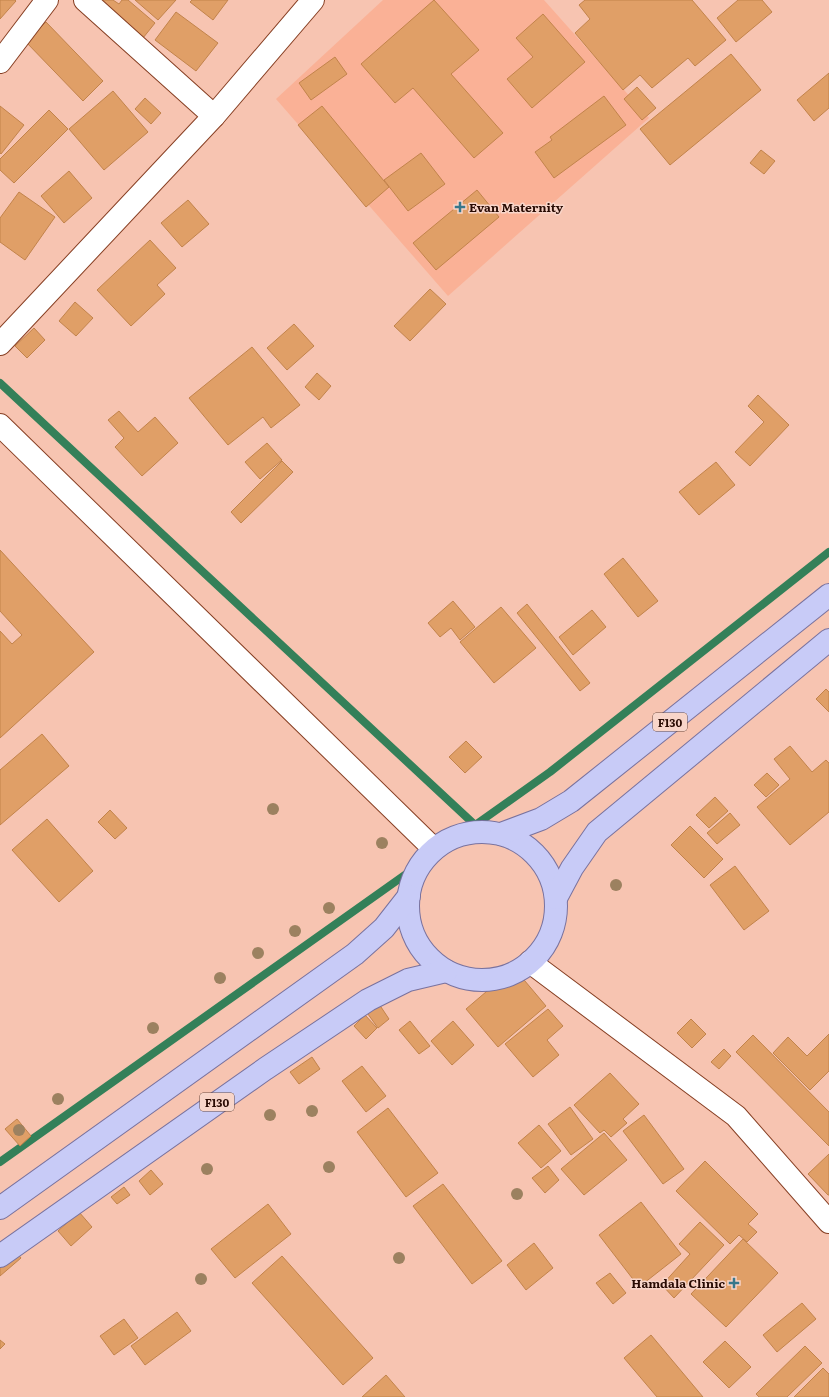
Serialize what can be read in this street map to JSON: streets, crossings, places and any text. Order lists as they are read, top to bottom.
{
  "streets": {
    "main road": ["F130"]
  },
  "places": {
    "health": ["Evan Maternity", "Hamdala Clinic"]
  }
}
